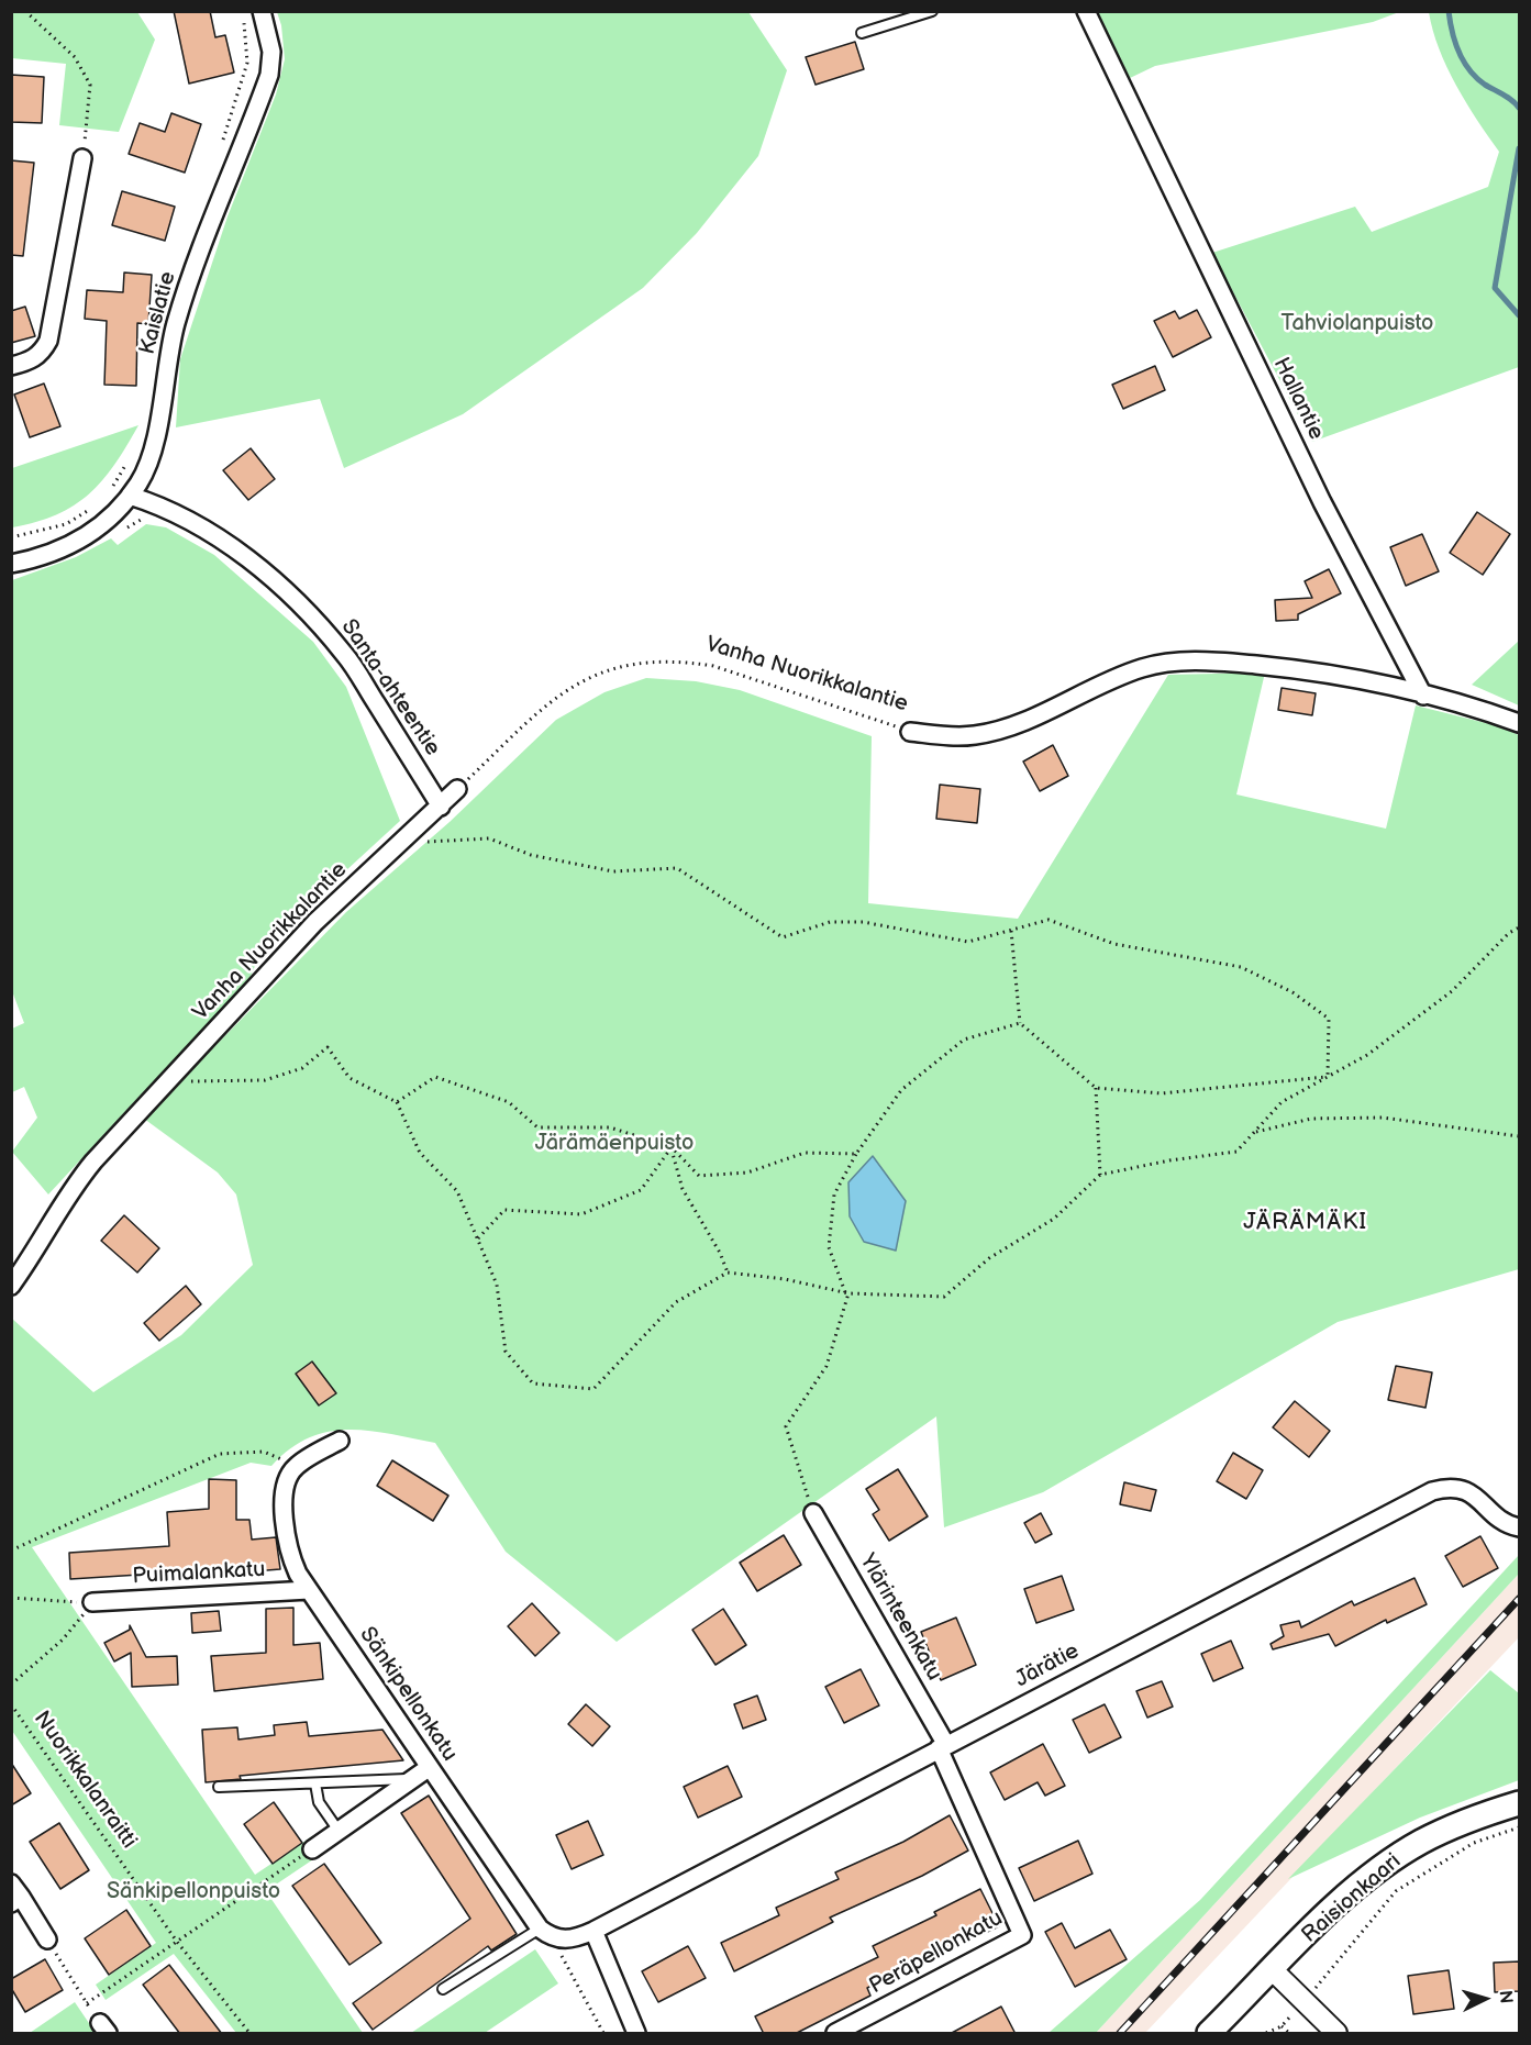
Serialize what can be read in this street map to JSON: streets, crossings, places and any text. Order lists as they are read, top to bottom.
{
  "streets": {
    "main road": ["Raisionkaari"],
    "street": [
      "Kaislatie",
      "Hallantie",
      "Vanha Nuorikkalantie",
      "Santa-ahteentie",
      "Puimalankatu",
      "Ylärinteenkatu",
      "Järätie",
      "Sänkipellonkatu",
      "Peräpellonkatu"
    ],
    "path": ["Nuorikkalanraitti"]
  },
  "crossings": [
    ["Kaislatie", "Santa-ahteentie"],
    ["Hallantie", "Vanha Nuorikkalantie"],
    ["Vanha Nuorikkalantie", "Santa-ahteentie"],
    ["Puimalankatu", "Sänkipellonkatu"],
    ["Ylärinteenkatu", "Järätie"],
    ["Ylärinteenkatu", "Peräpellonkatu"],
    ["Järätie", "Peräpellonkatu"]
  ],
  "districts": ["JÄRÄMÄKI"],
  "parks": ["Tahviolanpuisto", "Järämäenpuisto", "Sänkipellonpuisto"],
  "north": "right"
}
